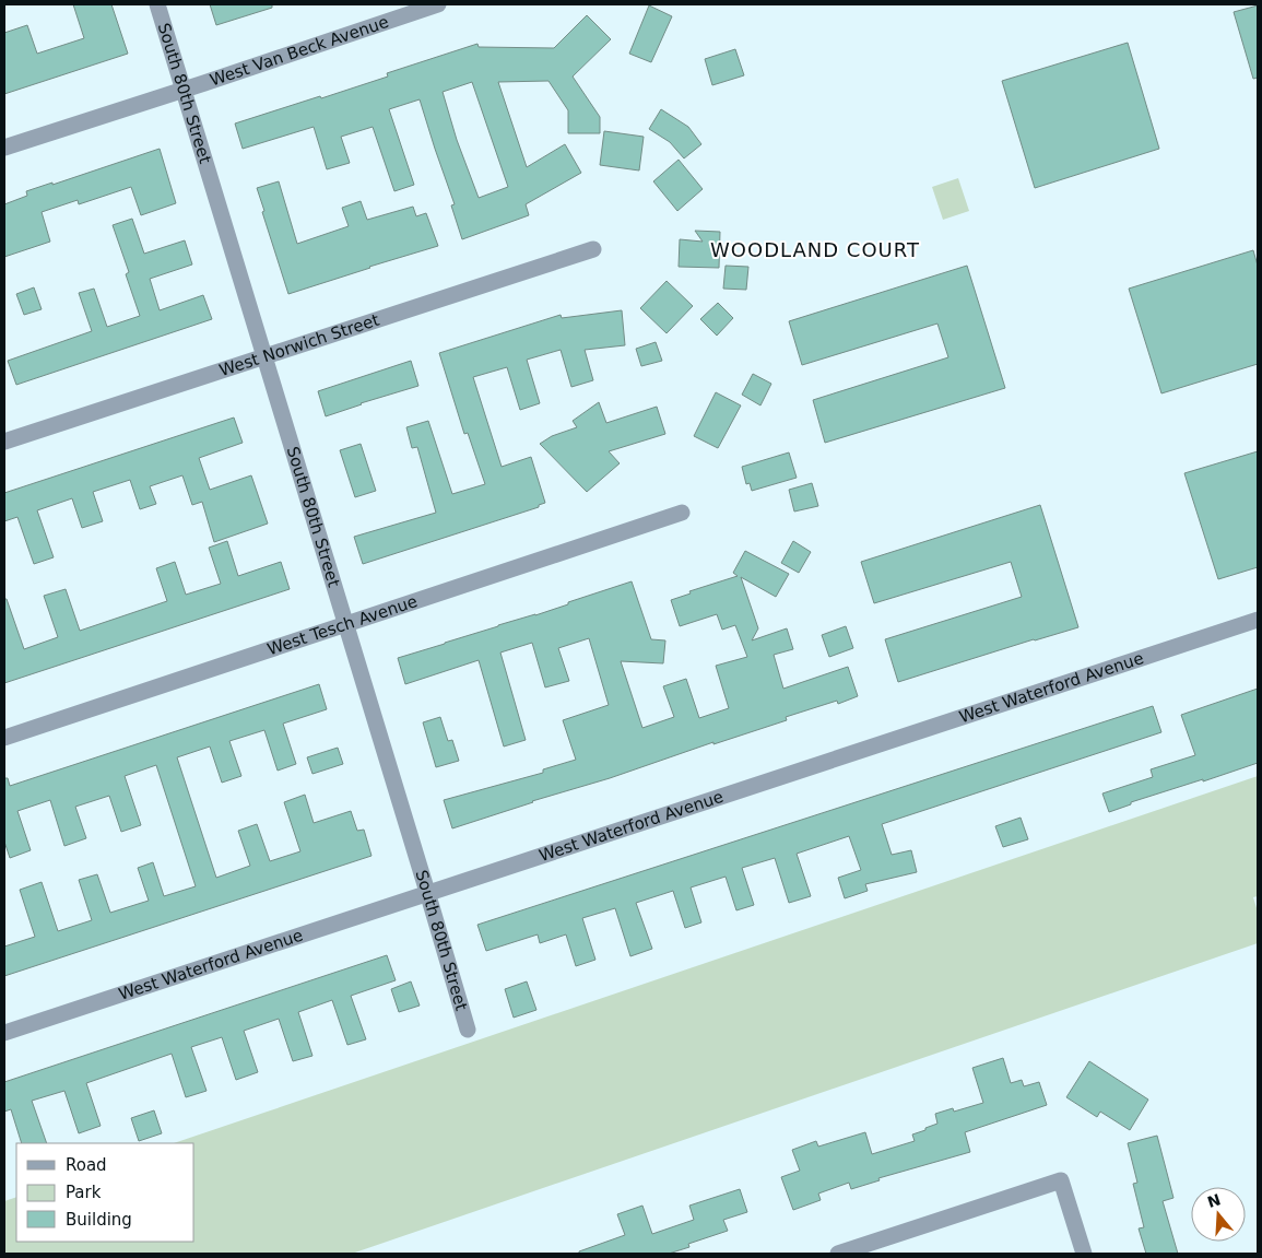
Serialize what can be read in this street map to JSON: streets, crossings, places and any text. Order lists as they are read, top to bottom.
{
  "streets": {
    "street": [
      "West Van Beck Avenue",
      "South 80th Street",
      "West Norwich Street",
      "West Tesch Avenue",
      "West Waterford Avenue"
    ]
  },
  "crossings": [
    ["West Van Beck Avenue", "South 80th Street"],
    ["South 80th Street", "West Norwich Street"],
    ["South 80th Street", "West Tesch Avenue"],
    ["South 80th Street", "West Waterford Avenue"]
  ],
  "districts": ["WOODLAND COURT"],
  "legend": ["Road", "Park", "Building"],
  "north": "top"
}
